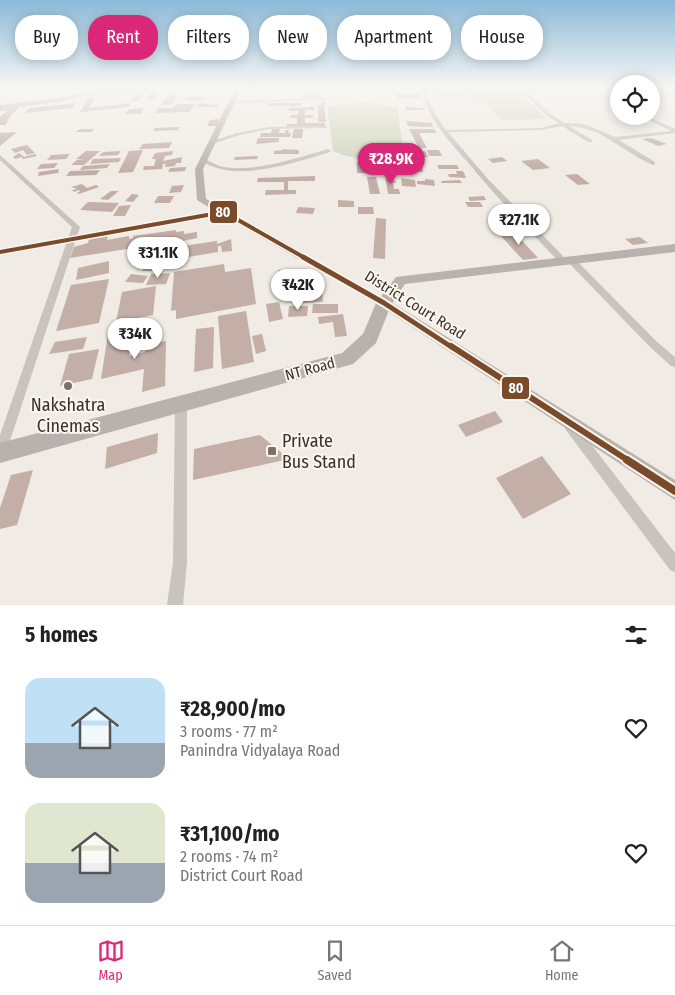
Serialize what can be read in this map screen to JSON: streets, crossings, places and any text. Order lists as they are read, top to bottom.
{
  "streets": {
    "main road": ["NT Road"],
    "street": ["District Court Road"]
  },
  "crossings": [
    ["District Court Road", "NT Road"]
  ],
  "places": {
    "other": ["Nakshatra Cinemas"],
    "transit": ["Private Bus Stand"]
  },
  "lines": ["transit line 80"],
  "page": {
    "chip": [
      "Buy",
      "Rent",
      "Filters",
      "New",
      "Apartment",
      "House"
    ],
    "price": [
      "₹28.9K",
      "₹27.1K",
      "₹31.1K",
      "₹42K",
      "₹34K"
    ],
    "heading": "5 homes",
    "list": [
      {
        "name": "₹28,900/mo",
        "note": "3 rooms · 77 m² · Panindra Vidyalaya Road"
      },
      {
        "name": "₹31,100/mo",
        "note": "2 rooms · 74 m² · District Court Road"
      }
    ],
    "tabs": ["Map", "Saved", "Home"]
  }
}
